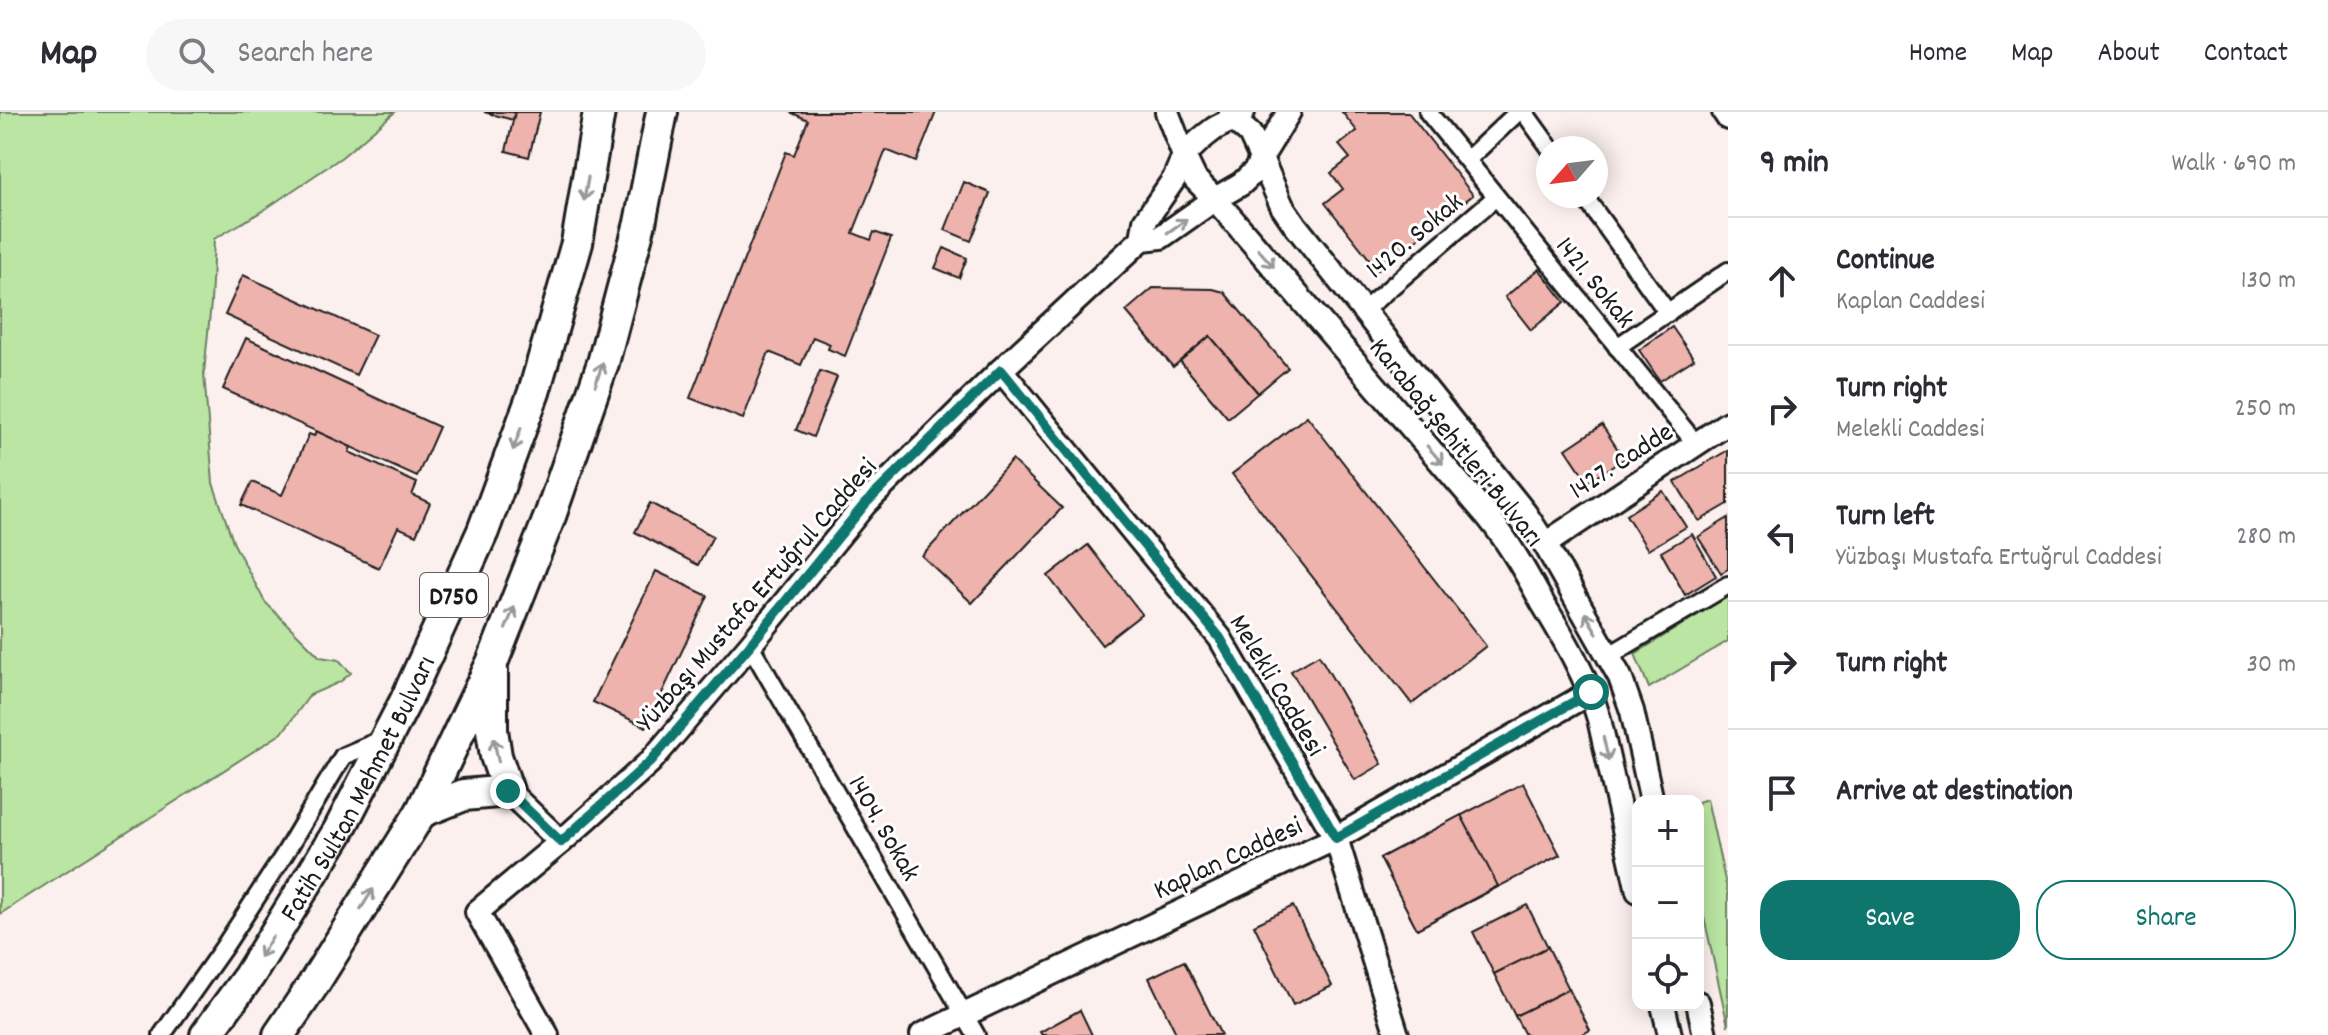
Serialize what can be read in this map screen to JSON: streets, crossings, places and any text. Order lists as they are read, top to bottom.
{
  "streets": {
    "highway": ["D750", "Fatih Sultan Mehmet Bulvarı"],
    "street": [
      "1420. Sokak",
      "1421. Sokak",
      "Karabağ Şehitleri Bulvarı",
      "1427. Cadde",
      "Yüzbaşı Mustafa Ertuğrul Caddesi",
      "Melekli Caddesi",
      "1404. Sokak",
      "Kaplan Caddesi"
    ]
  },
  "crossings": [
    ["1420. Sokak", "1421. Sokak"],
    ["1420. Sokak", "Karabağ Şehitleri Bulvarı"],
    ["1421. Sokak", "1427. Cadde"],
    ["Karabağ Şehitleri Bulvarı", "1427. Cadde"],
    ["Karabağ Şehitleri Bulvarı", "Yüzbaşı Mustafa Ertuğrul Caddesi"],
    ["Karabağ Şehitleri Bulvarı", "Kaplan Caddesi"],
    ["Yüzbaşı Mustafa Ertuğrul Caddesi", "Melekli Caddesi"],
    ["Yüzbaşı Mustafa Ertuğrul Caddesi", "1404. Sokak"],
    ["Melekli Caddesi", "Kaplan Caddesi"],
    ["1404. Sokak", "Kaplan Caddesi"]
  ],
  "north": "bottom left",
  "page": {
    "header": "Map",
    "search": "Search here",
    "nav": [
      "Home",
      "Map",
      "About",
      "Contact"
    ],
    "heading": ["9 min", "Walk · 690 m"],
    "list": [
      ["Continue", "Kaplan Caddesi", "130 m"],
      ["Turn right", "Melekli Caddesi", "250 m"],
      ["Turn left", "Yüzbaşı Mustafa Ertuğrul Caddesi", "280 m"],
      ["Turn right", "30 m"],
      "Arrive at destination"
    ],
    "map_buttons": ["+", "−"],
    "buttons": ["Save", "Share"]
  }
}
